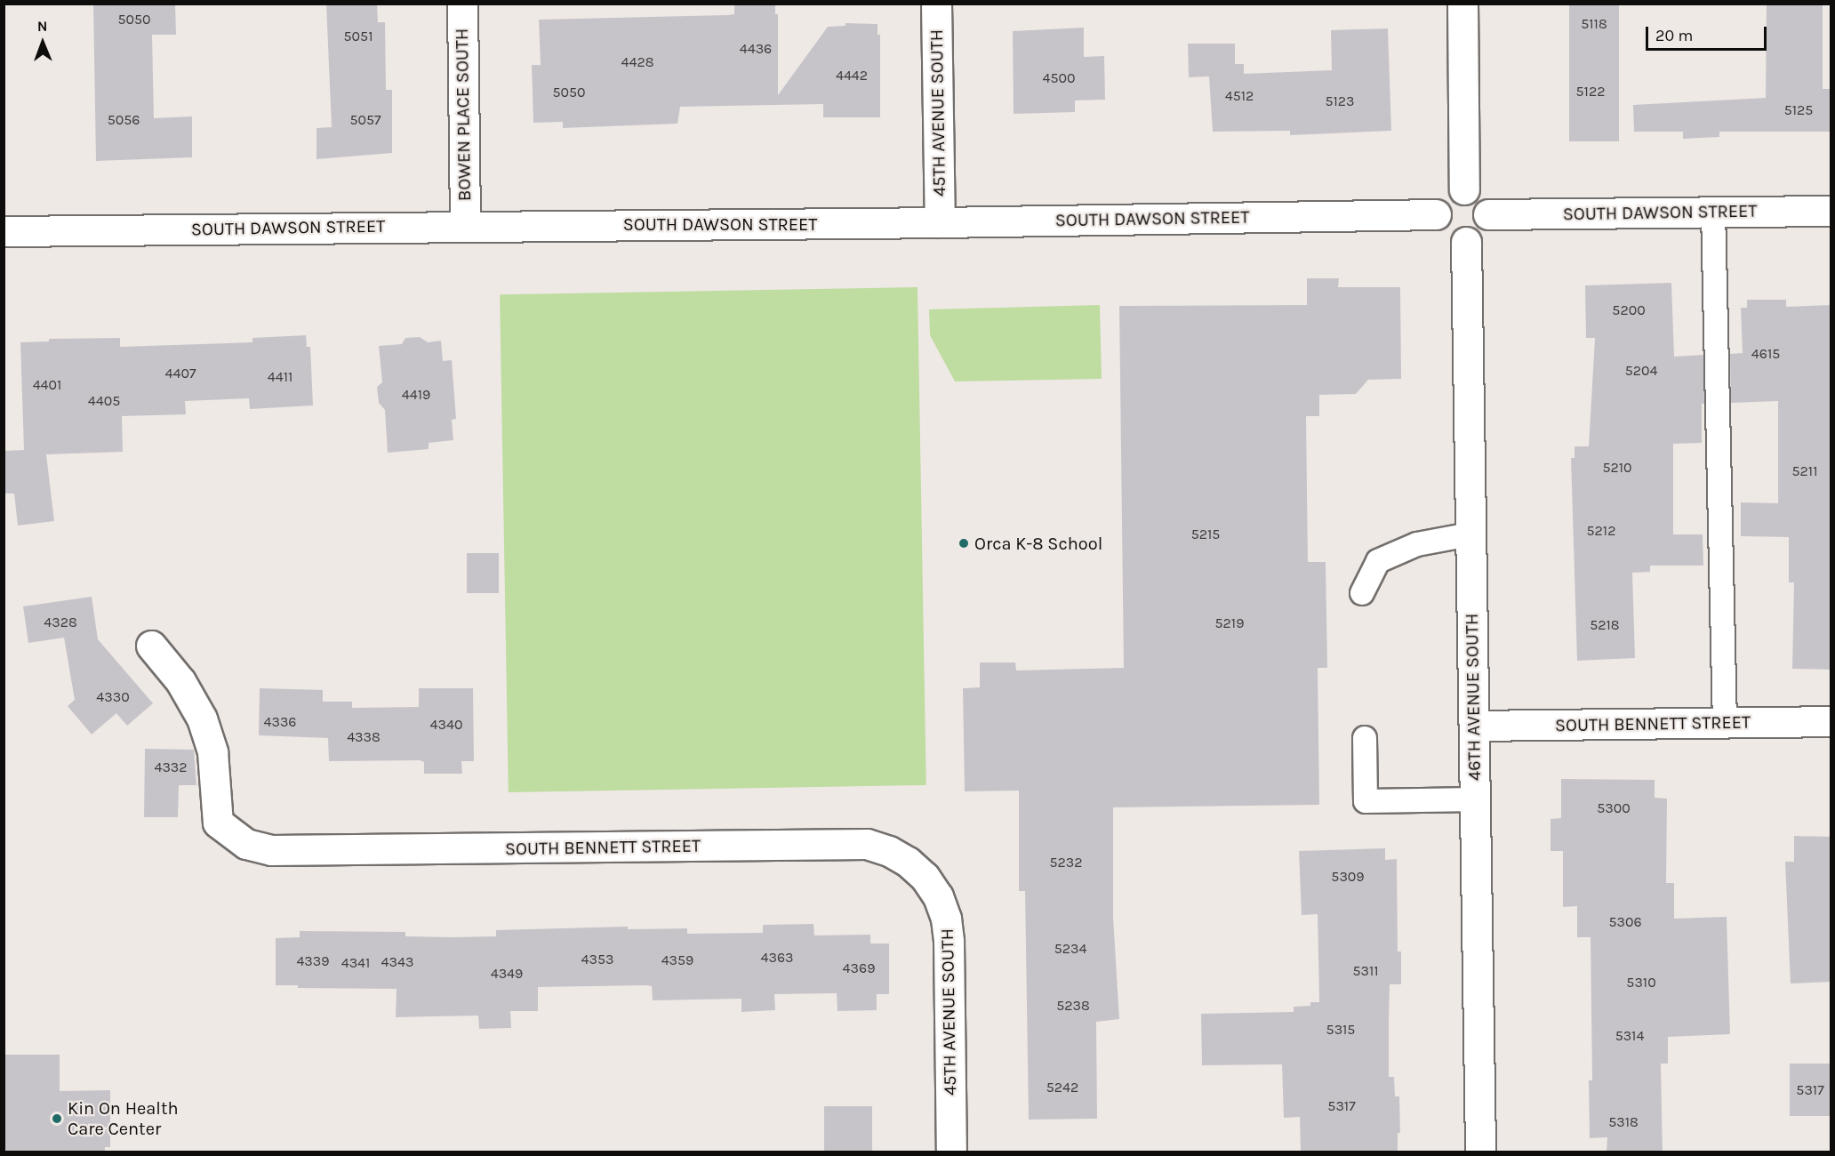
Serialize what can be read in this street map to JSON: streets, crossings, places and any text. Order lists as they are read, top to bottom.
{
  "streets": {
    "street": [
      "45TH AVENUE SOUTH",
      "BOWEN PLACE SOUTH",
      "SOUTH DAWSON STREET",
      "46TH AVENUE SOUTH",
      "SOUTH BENNETT STREET"
    ]
  },
  "crossings": [
    ["45TH AVENUE SOUTH", "SOUTH DAWSON STREET"],
    ["45TH AVENUE SOUTH", "SOUTH BENNETT STREET"],
    ["BOWEN PLACE SOUTH", "SOUTH DAWSON STREET"],
    ["SOUTH DAWSON STREET", "46TH AVENUE SOUTH"],
    ["46TH AVENUE SOUTH", "SOUTH BENNETT STREET"]
  ],
  "places": ["Orca K-8 School", "Kin On Health Care Center"],
  "house_numbers": [
    "5050",
    "5118",
    "5051",
    "4436",
    "4428",
    "4442",
    "4500",
    "5122",
    "5050",
    "4512",
    "5123",
    "5125",
    "5056",
    "5057",
    "5200",
    "4615",
    "5204",
    "4407",
    "4411",
    "4401",
    "4419",
    "4405",
    "5210",
    "5211",
    "5212",
    "5215",
    "4328",
    "5219",
    "5218",
    "4330",
    "4336",
    "4340",
    "4338",
    "4332",
    "5300",
    "5232",
    "5309",
    "5306",
    "5234",
    "4363",
    "4353",
    "4359",
    "4339",
    "4343",
    "4341",
    "4369",
    "5311",
    "4349",
    "5310",
    "5238",
    "5315",
    "5314",
    "5242",
    "5317",
    "5317",
    "5318"
  ],
  "scale_bar": "20 m",
  "north": "top"
}
